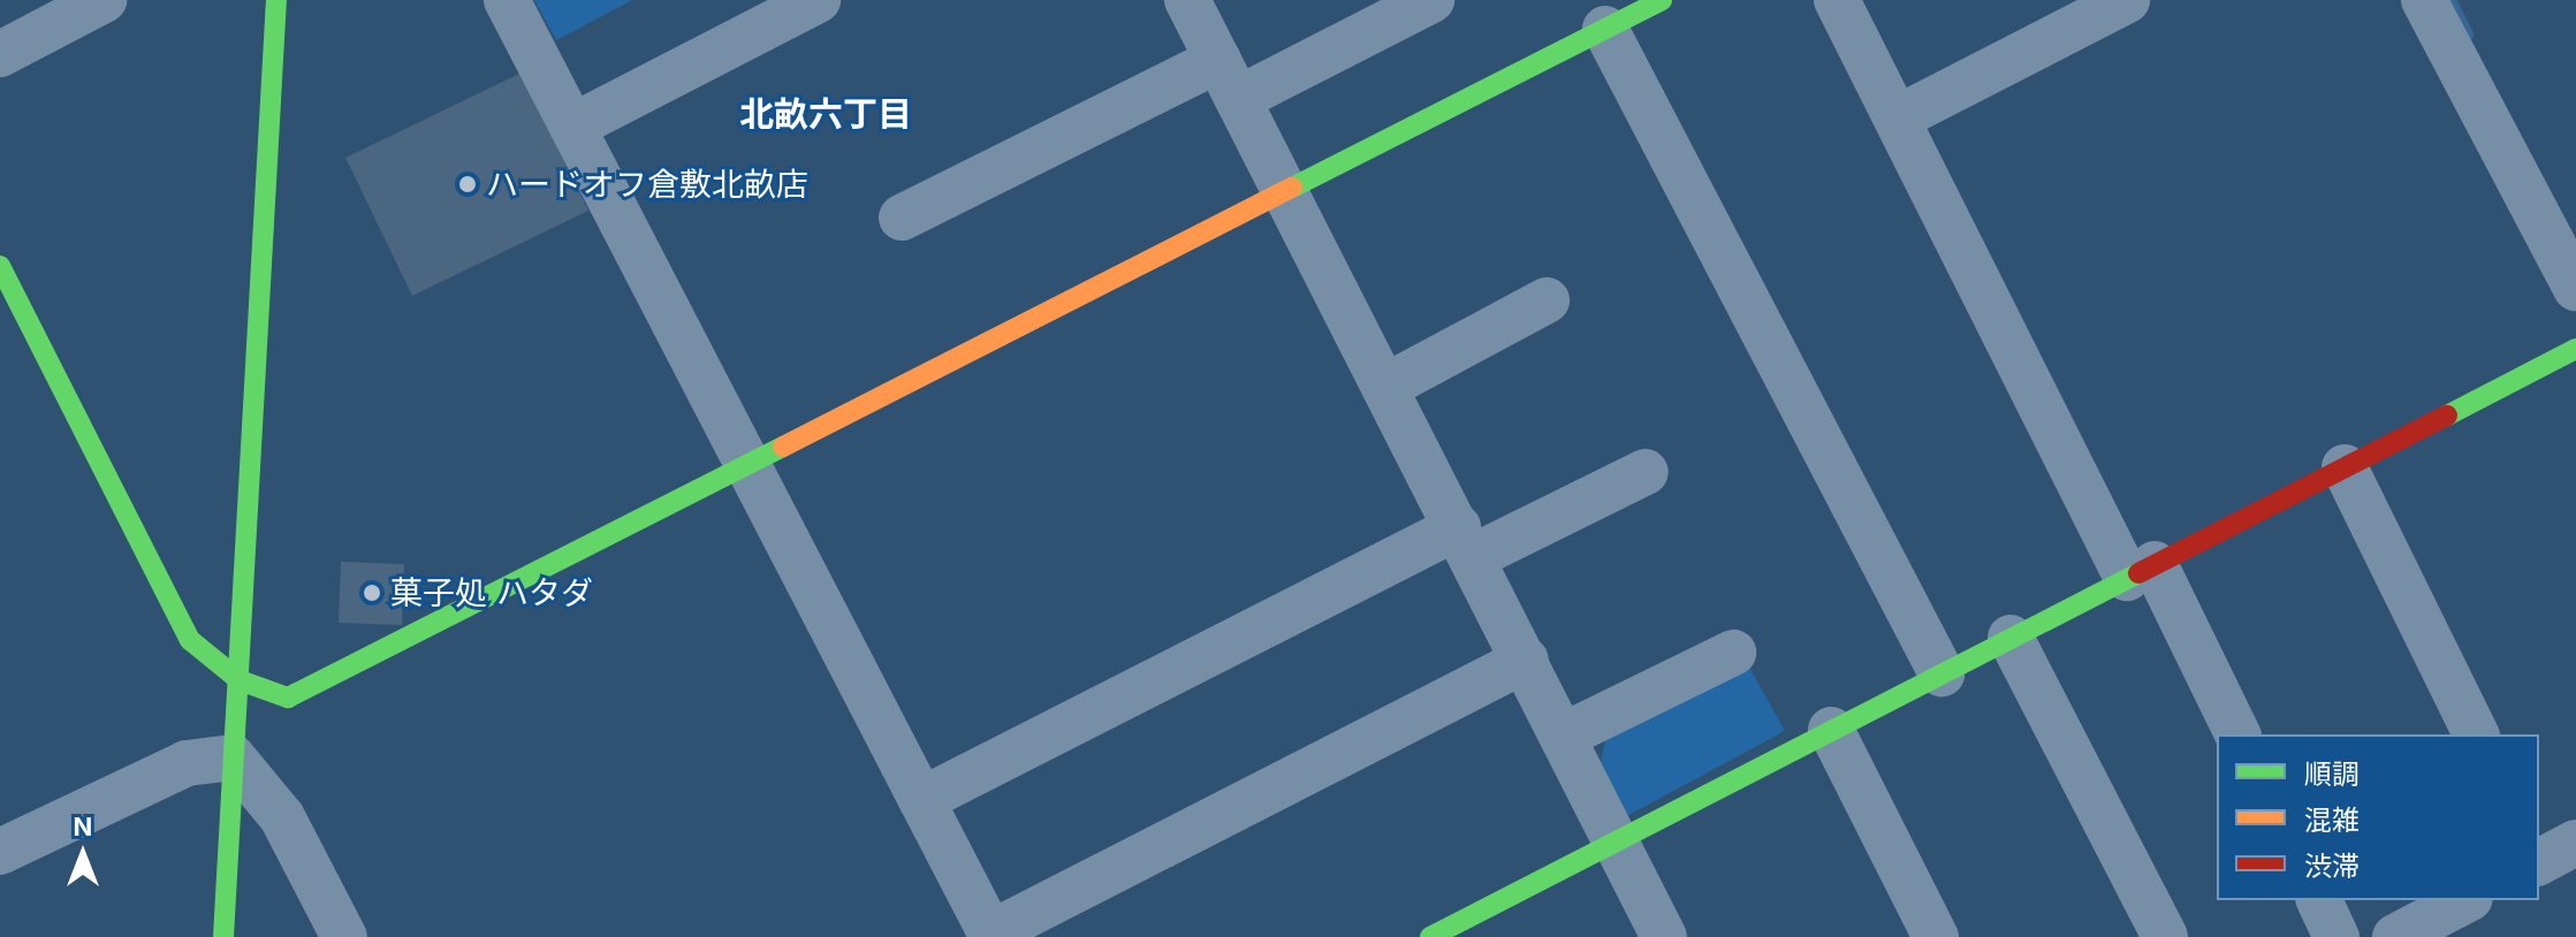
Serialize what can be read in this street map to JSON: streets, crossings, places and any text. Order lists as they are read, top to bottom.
{
  "districts": ["北畝六丁目"],
  "places": ["ハードオフ倉敷北畝店", "菓子処 ハタダ"],
  "legend": ["順調", "混雑", "渋滞"],
  "north": "top"
}
